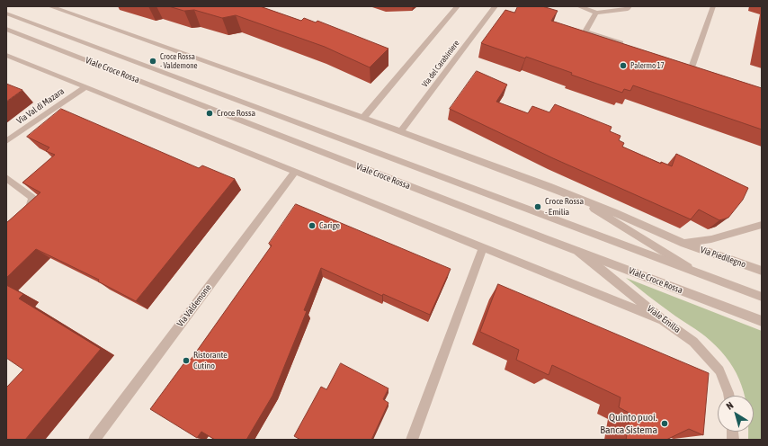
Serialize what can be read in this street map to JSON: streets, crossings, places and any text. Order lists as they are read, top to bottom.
{
  "streets": {
    "street": [
      "Via del Carabiniere",
      "Viale Croce Rossa",
      "Via Val di Mazara",
      "Via Piedilegno",
      "Via Valdemone",
      "Viale Emilia"
    ]
  },
  "crossings": [
    ["Via del Carabiniere", "Viale Croce Rossa"],
    ["Viale Croce Rossa", "Via Piedilegno"],
    ["Viale Croce Rossa", "Viale Emilia"]
  ],
  "places": [
    "Croce Rossa - Valdemone",
    "Palermo 17",
    "Croce Rossa",
    "Croce Rossa - Emilia",
    "Carige",
    "Ristorante Cutino",
    "Quinto puoi. Banca Sistema"
  ],
  "north": "top left"
}
